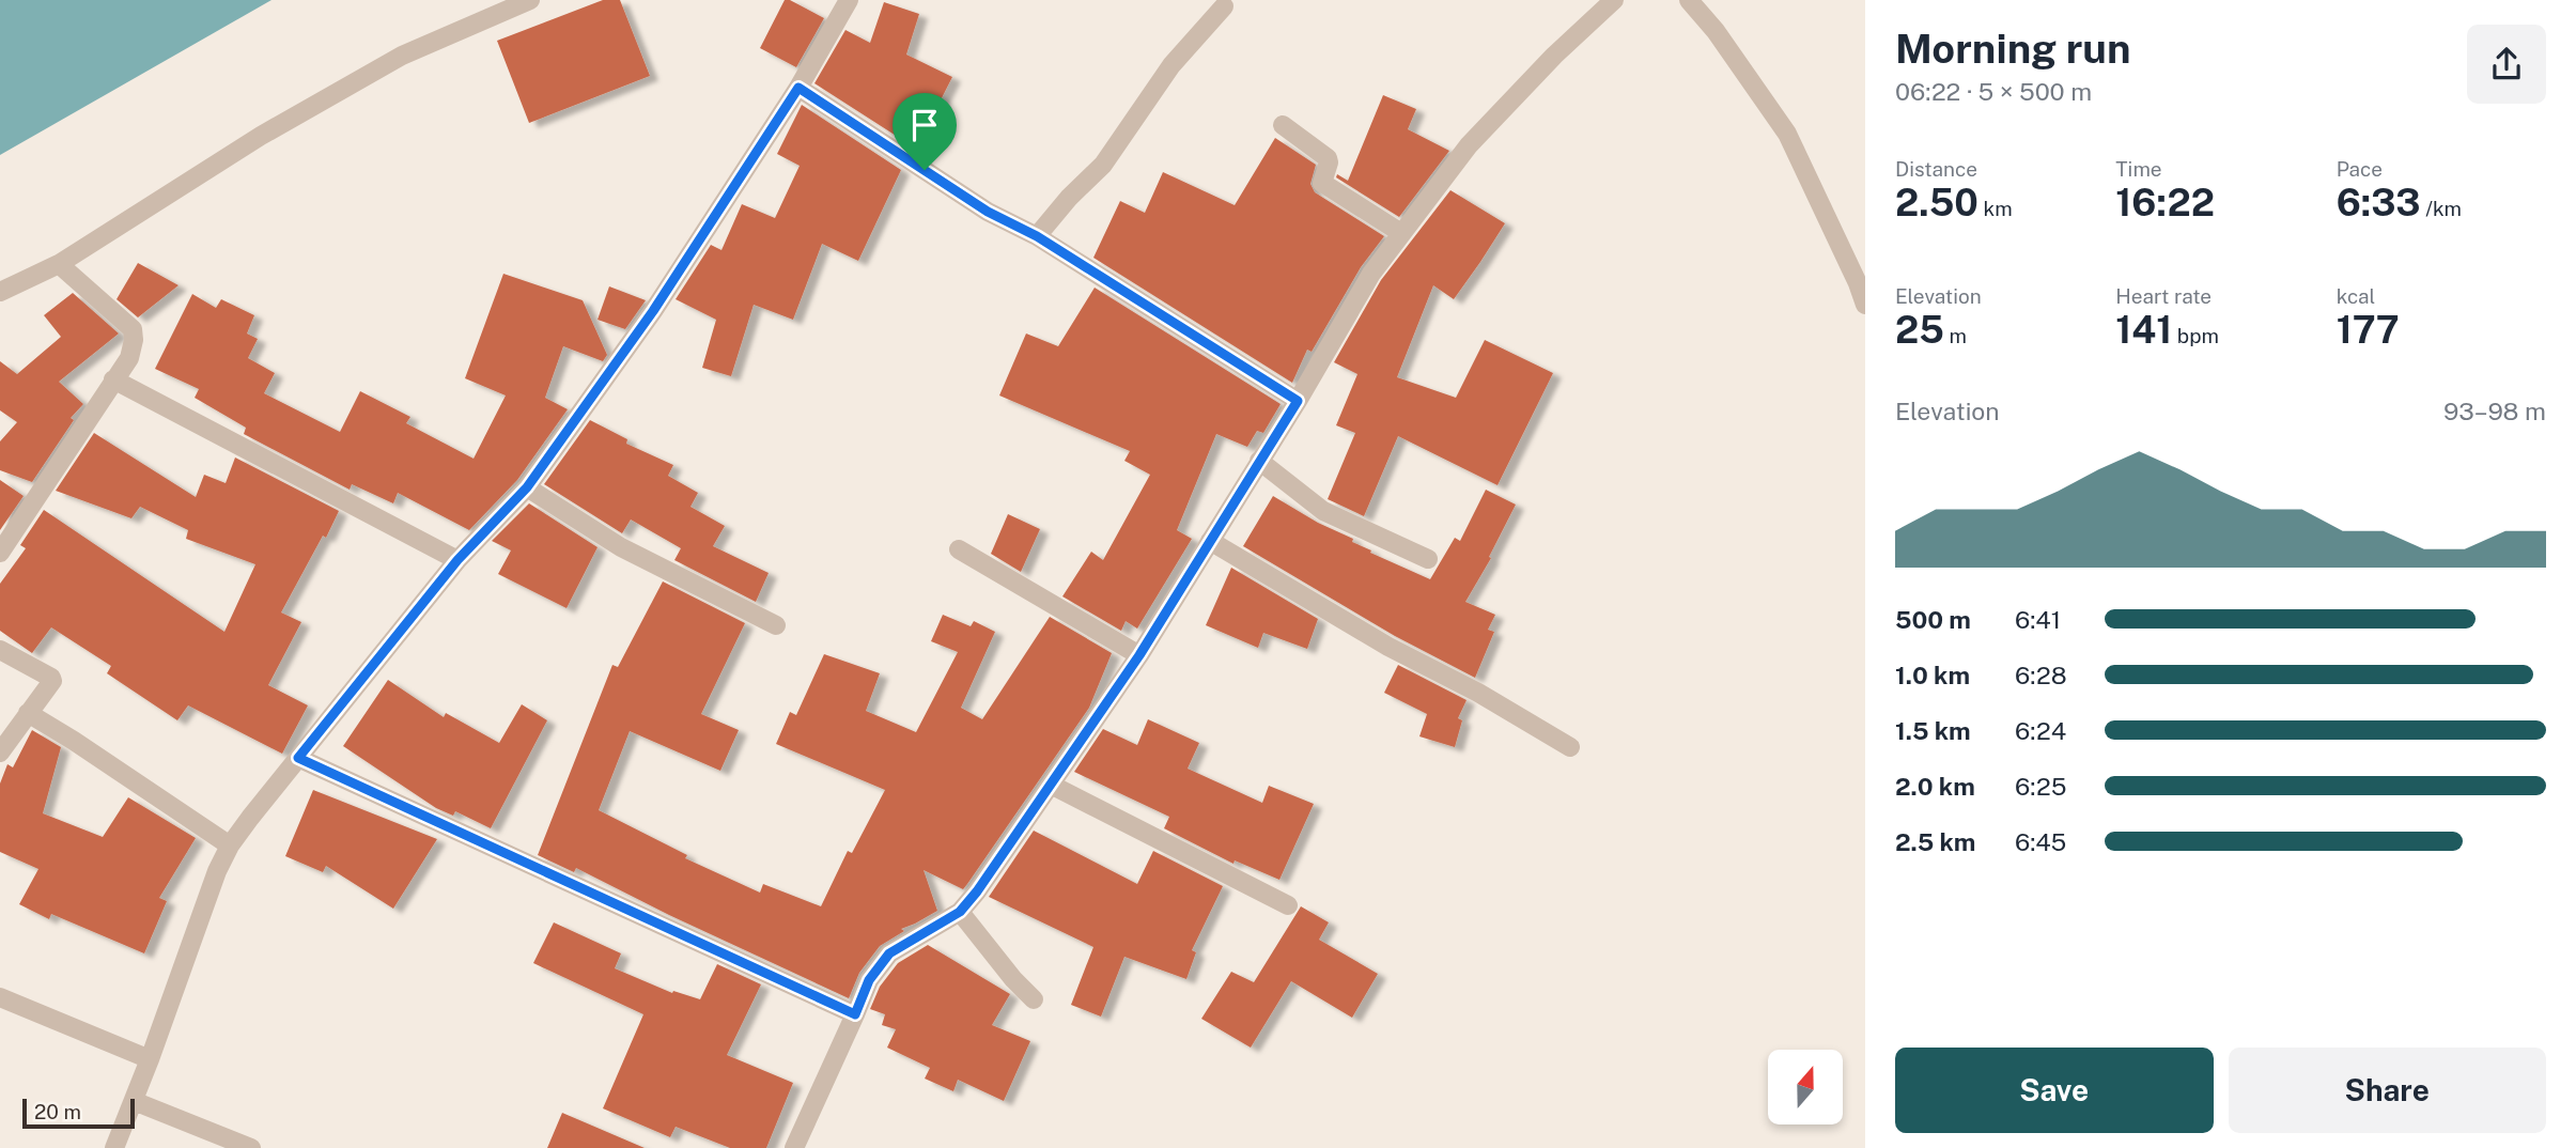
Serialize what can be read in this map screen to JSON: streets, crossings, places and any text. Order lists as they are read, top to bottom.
{
  "scale_bar": "20 m",
  "north": "top",
  "page": {
    "heading": ["Morning run", "06:22 · 5 × 500 m"],
    "stats": [
      ["Distance", "2.50 km"],
      ["Time", "16:22"],
      ["Pace", "6:33 /km"],
      ["Elevation", "25 m"],
      ["Heart rate", "141 bpm"],
      ["kcal", "177"]
    ],
    "chart": ["Elevation", "93–98 m"],
    "list": [
      {
        "name": "500 m",
        "note": "6:41"
      },
      {
        "name": "1.0 km",
        "note": "6:28"
      },
      {
        "name": "1.5 km",
        "note": "6:24"
      },
      {
        "name": "2.0 km",
        "note": "6:25"
      },
      {
        "name": "2.5 km",
        "note": "6:45"
      }
    ],
    "buttons": ["Save", "Share"],
    "scale": "20 m"
  }
}
